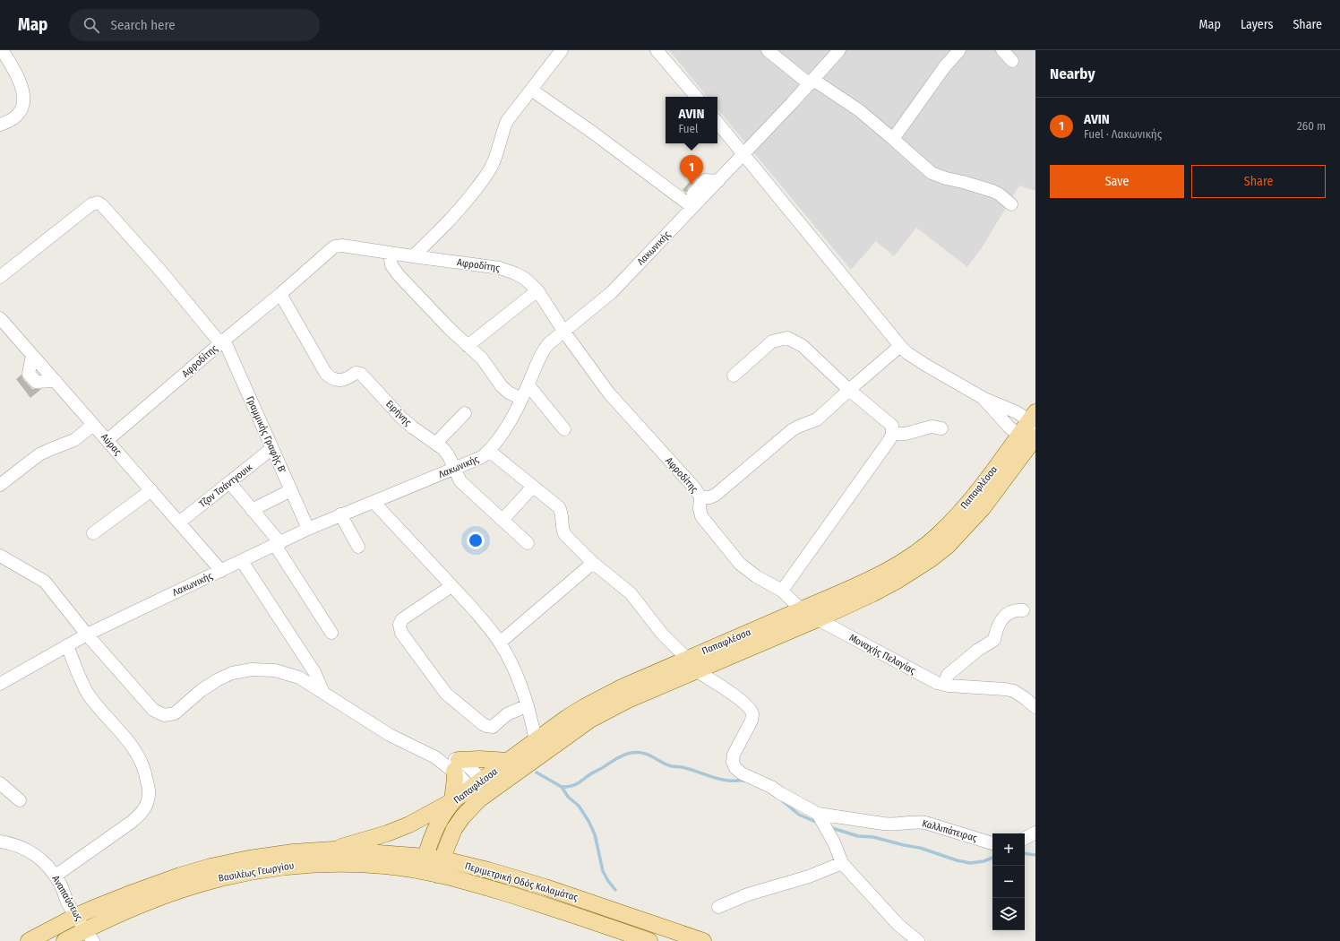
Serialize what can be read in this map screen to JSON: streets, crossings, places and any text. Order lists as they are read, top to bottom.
{
  "streets": {
    "main road": ["Παπαφλέσσα", "Βασιλέως Γεωργίου", "Περιμετρική Οδός Καλαμάτας"],
    "street": [
      "Λακωνικής",
      "Αφροδίτης",
      "Ειρήνης",
      "Γραμμικής Γραφής Β΄",
      "Αύρας",
      "Τζον Τσάντγουικ",
      "Μοναχής Πελαγίας",
      "Καλλιπάτειρας",
      "Αναπαύσεως"
    ]
  },
  "crossings": [
    ["Λακωνικής", "Αφροδίτης"],
    ["Λακωνικής", "Ειρήνης"],
    ["Λακωνικής", "Γραμμικής Γραφής Β΄"],
    ["Λακωνικής", "Αύρας"],
    ["Αφροδίτης", "Ειρήνης"],
    ["Αφροδίτης", "Γραμμικής Γραφής Β΄"],
    ["Αφροδίτης", "Αύρας"],
    ["Αφροδίτης", "Παπαφλέσσα"],
    ["Γραμμικής Γραφής Β΄", "Τζον Τσάντγουικ"],
    ["Αύρας", "Τζον Τσάντγουικ"],
    ["Παπαφλέσσα", "Μοναχής Πελαγίας"],
    ["Παπαφλέσσα", "Βασιλέως Γεωργίου"],
    ["Παπαφλέσσα", "Περιμετρική Οδός Καλαμάτας"],
    ["Βασιλέως Γεωργίου", "Περιμετρική Οδός Καλαμάτας"],
    ["Βασιλέως Γεωργίου", "Αναπαύσεως"]
  ],
  "page": {
    "header": "Map",
    "search": "Search here",
    "nav": ["Map", "Layers", "Share"],
    "heading": "Nearby",
    "popup": ["AVIN", "Fuel"],
    "list": [
      {
        "mark": "1",
        "name": "AVIN",
        "note": "Fuel · Λακωνικής",
        "value": "260 m"
      }
    ],
    "buttons": ["Save", "Share"],
    "pins": "1",
    "map_buttons": ["+", "−"]
  }
}
